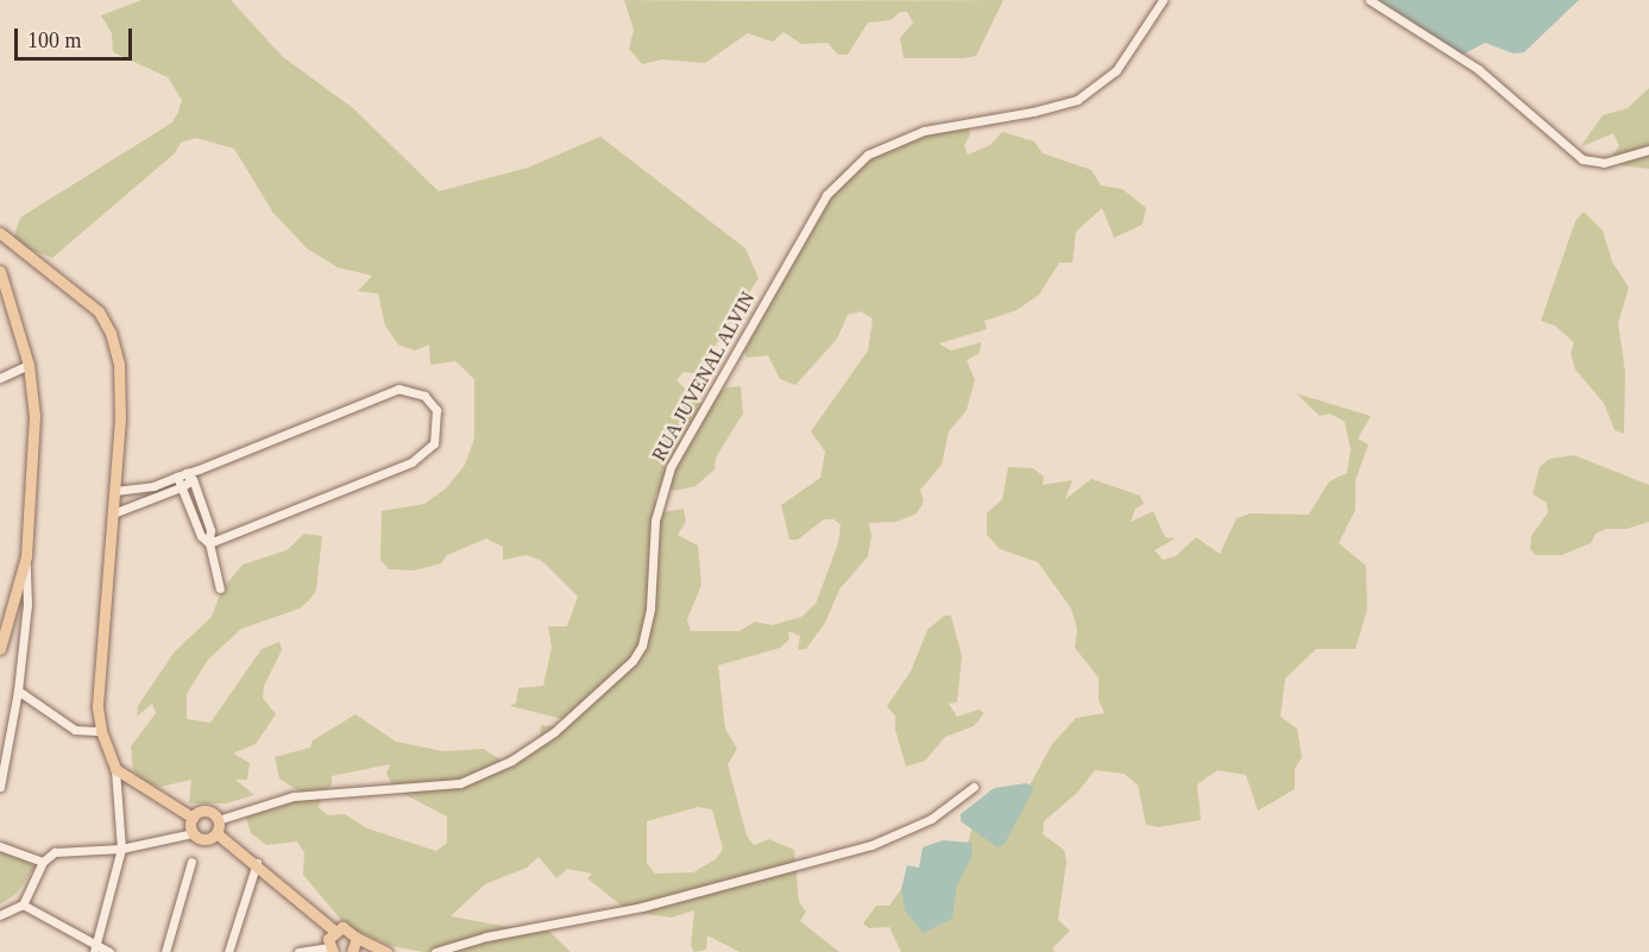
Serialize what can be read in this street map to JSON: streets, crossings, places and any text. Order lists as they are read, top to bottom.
{
  "streets": {
    "street": ["RUA JUVENAL ALVIN"]
  },
  "scale_bar": "100 m"
}
